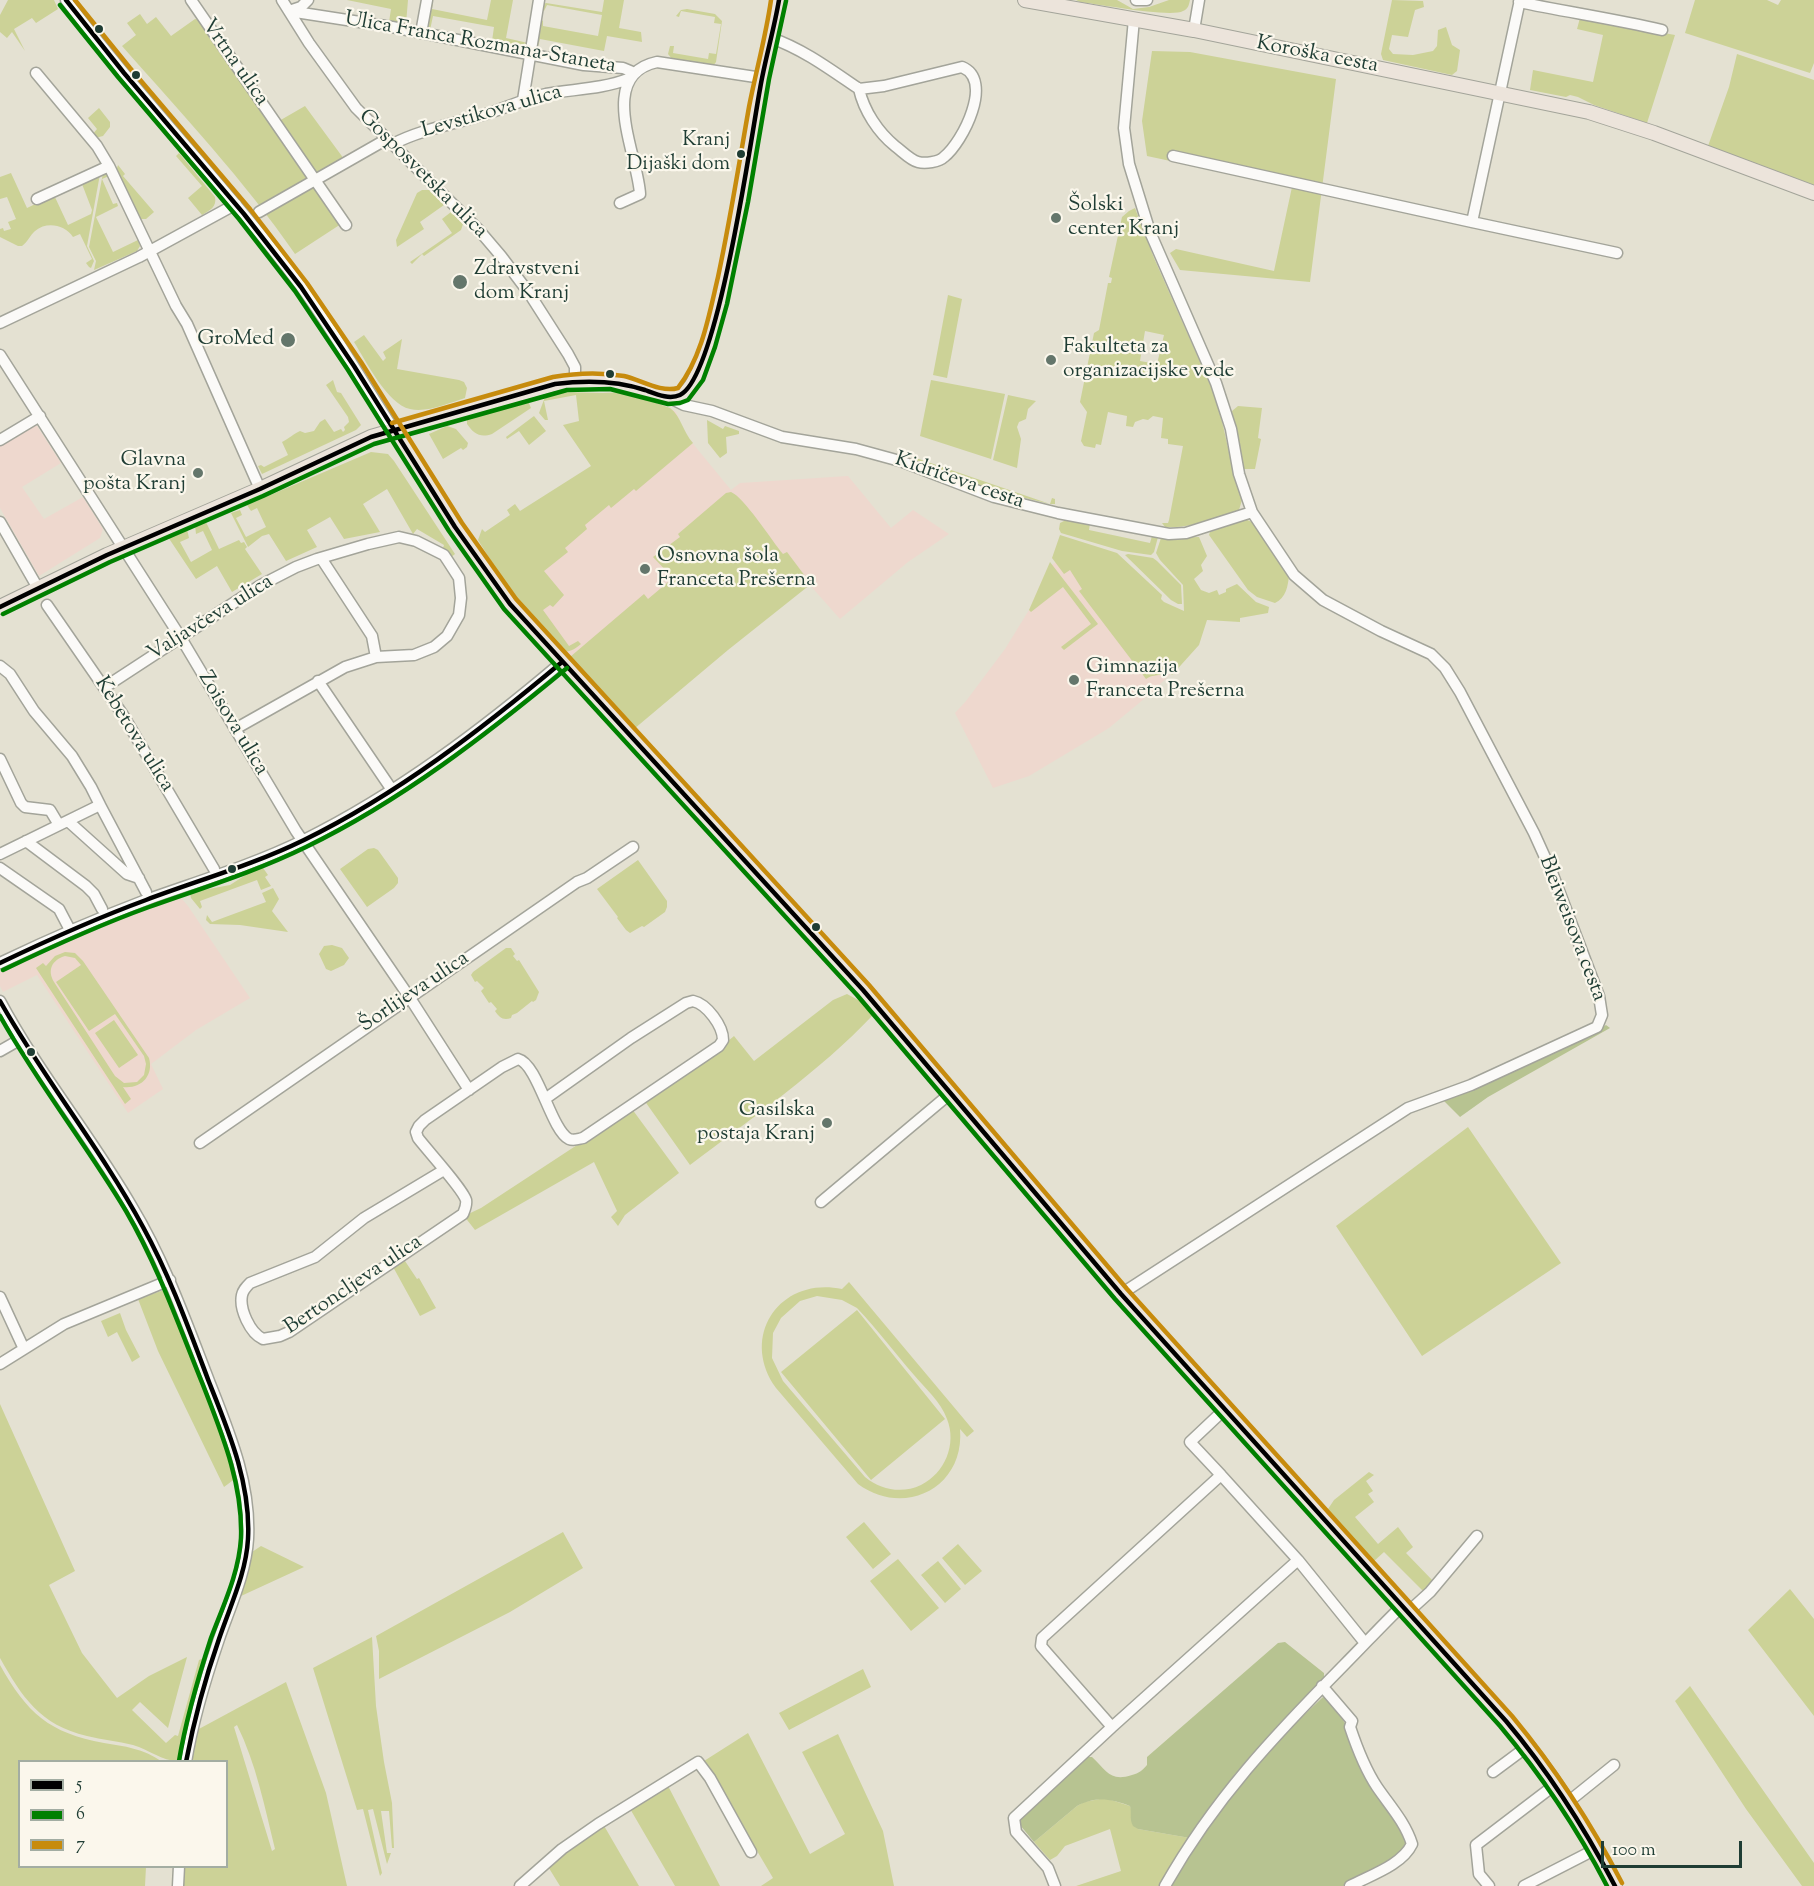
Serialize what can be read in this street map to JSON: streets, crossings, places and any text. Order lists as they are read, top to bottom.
{
  "streets": {
    "main road": ["Koroška cesta", "Kidričeva cesta"],
    "street": [
      "Ulica Franca Rozmana-Staneta",
      "Vrtna ulica",
      "Levstikova ulica",
      "Gosposvetska ulica",
      "Valjavčeva ulica",
      "Zoisova ulica",
      "Kebetova ulica",
      "Bleiweisova cesta",
      "Šorlijeva ulica",
      "Bertoncljeva ulica"
    ]
  },
  "crossings": [
    ["Ulica Franca Rozmana-Staneta", "Levstikova ulica"],
    ["Ulica Franca Rozmana-Staneta", "Gosposvetska ulica"],
    ["Levstikova ulica", "Gosposvetska ulica"],
    ["Gosposvetska ulica", "Kidričeva cesta"],
    ["Kidričeva cesta", "Zoisova ulica"],
    ["Kidričeva cesta", "Bleiweisova cesta"],
    ["Valjavčeva ulica", "Zoisova ulica"],
    ["Valjavčeva ulica", "Kebetova ulica"],
    ["Zoisova ulica", "Šorlijeva ulica"],
    ["Zoisova ulica", "Bertoncljeva ulica"]
  ],
  "places": [
    "Kranj Dijaški dom",
    "Šolski center Kranj",
    "Zdravstveni dom Kranj",
    "GroMed",
    "Fakulteta za organizacijske vede",
    "Glavna pošta Kranj",
    "Osnovna šola Franceta Prešerna",
    "Gimnazija Franceta Prešerna",
    "Gasilska postaja Kranj"
  ],
  "lines": ["transit line 5", "transit line 7", "transit line 6"],
  "legend": ["5", "6", "7"],
  "scale_bar": "100 m"
}
